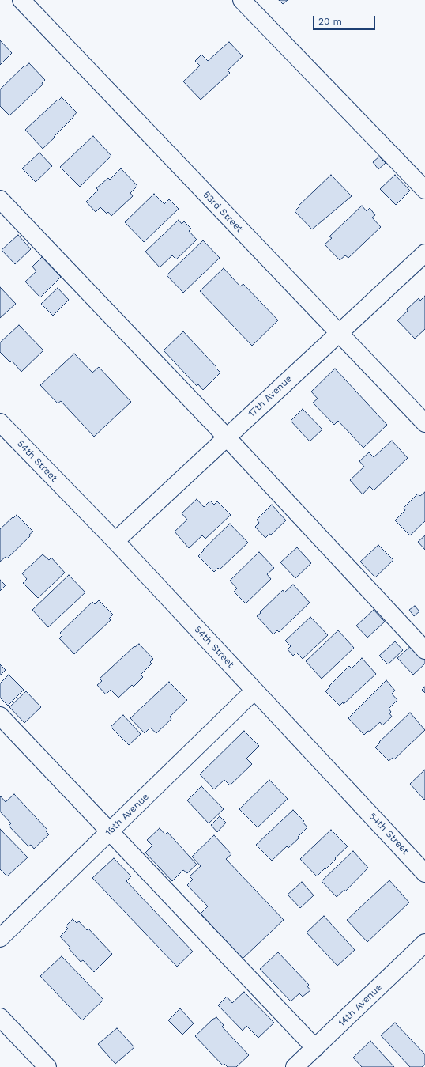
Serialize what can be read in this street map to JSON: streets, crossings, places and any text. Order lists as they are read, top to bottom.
{
  "streets": {
    "street": [
      "53rd Street",
      "17th Avenue",
      "54th Street",
      "16th Avenue",
      "14th Avenue"
    ]
  },
  "crossings": [
    ["53rd Street", "17th Avenue"],
    ["17th Avenue", "54th Street"],
    ["54th Street", "16th Avenue"]
  ],
  "scale_bar": "20 m"
}
